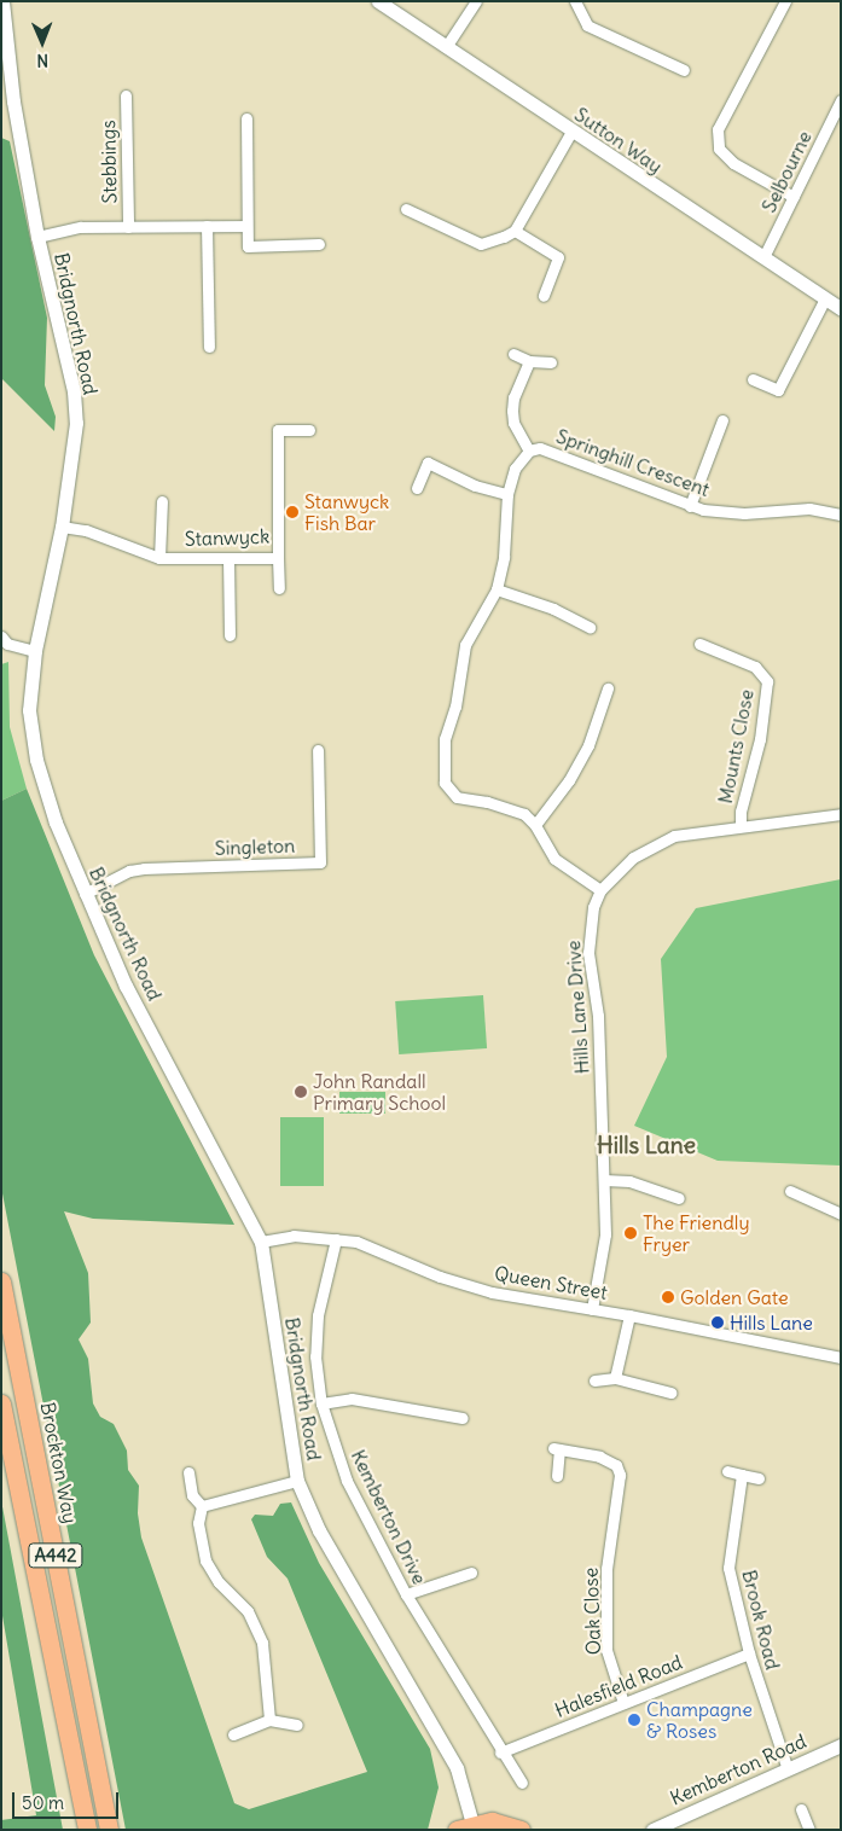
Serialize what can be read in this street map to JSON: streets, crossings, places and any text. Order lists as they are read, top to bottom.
{
  "streets": {
    "main road": ["Brockton Way", "A442"],
    "street": [
      "Sutton Way",
      "Stebbings",
      "Selbourne",
      "Bridgnorth Road",
      "Springhill Crescent",
      "Stanwyck",
      "Mounts Close",
      "Singleton",
      "Hills Lane Drive",
      "Queen Street",
      "Kemberton Drive",
      "Oak Close",
      "Brook Road",
      "Halesfield Road",
      "Kemberton Road"
    ]
  },
  "crossings": [
    ["Sutton Way", "Selbourne"],
    ["Stebbings", "Bridgnorth Road"],
    ["Bridgnorth Road", "Stanwyck"],
    ["Bridgnorth Road", "Singleton"],
    ["Bridgnorth Road", "Queen Street"],
    ["Springhill Crescent", "Hills Lane Drive"],
    ["Mounts Close", "Hills Lane Drive"],
    ["Hills Lane Drive", "Queen Street"],
    ["Queen Street", "Kemberton Drive"],
    ["Kemberton Drive", "Halesfield Road"],
    ["Oak Close", "Halesfield Road"],
    ["Brook Road", "Halesfield Road"],
    ["Brook Road", "Kemberton Road"]
  ],
  "districts": ["Hills Lane"],
  "places": [
    "Stanwyck Fish Bar",
    "John Randall Primary School",
    "The Friendly Fryer",
    "Golden Gate",
    "Hills Lane",
    "Champagne & Roses"
  ],
  "scale_bar": "50 m",
  "north": "bottom"
}
